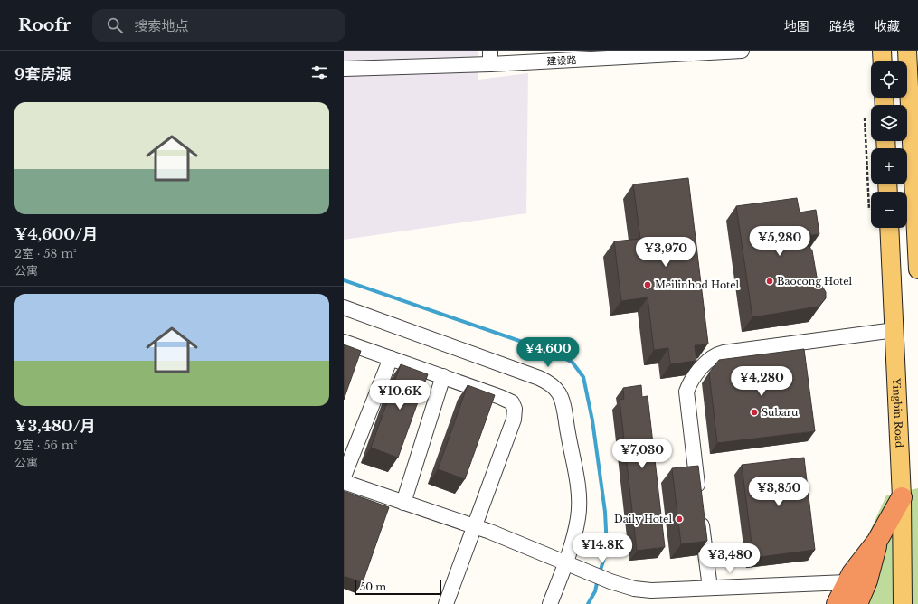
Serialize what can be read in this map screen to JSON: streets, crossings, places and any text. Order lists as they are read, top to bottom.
{
  "streets": {
    "main road": ["Yingbin Road"],
    "street": ["建设路"]
  },
  "places": [
    "Baocong Hotel",
    "Meilinhod Hotel",
    "Subaru",
    "Daily Hotel"
  ],
  "scale_bar": "50 m",
  "page": {
    "header": "Roofr",
    "search": "搜索地点",
    "nav": ["地图", "路线", "收藏"],
    "heading": "9套房源",
    "map_buttons": ["+", "−"],
    "list": [
      {
        "name": "¥4,600/月",
        "note": "2室 · 58 m² · 公寓"
      },
      {
        "name": "¥3,480/月",
        "note": "2室 · 56 m² · 公寓"
      }
    ],
    "price": [
      "¥5,280",
      "¥3,970",
      "¥4,600",
      "¥4,280",
      "¥10.6K",
      "¥7,030",
      "¥3,850",
      "¥14.8K",
      "¥3,480"
    ],
    "scale": "50 m"
  }
}
